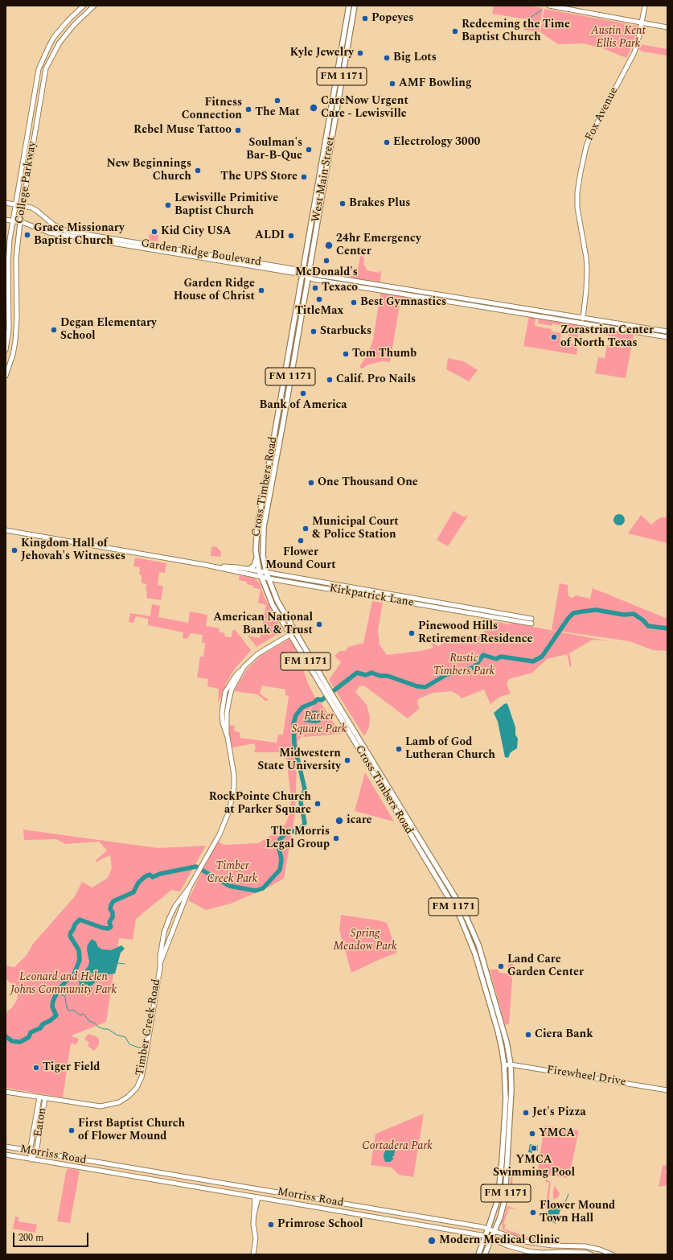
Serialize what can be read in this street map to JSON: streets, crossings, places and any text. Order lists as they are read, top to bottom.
{
  "streets": {
    "main road": [
      "FM 1171",
      "Fox Avenue",
      "West Main Street",
      "College Parkway",
      "Garden Ridge Boulevard",
      "Cross Timbers Road",
      "Kirkpatrick Lane",
      "Timber Creek Road",
      "Firewheel Drive",
      "Eaton",
      "Morriss Road"
    ]
  },
  "crossings": [
    ["Fox Avenue", "Garden Ridge Boulevard"],
    ["West Main Street", "Garden Ridge Boulevard"],
    ["West Main Street", "Cross Timbers Road"],
    ["College Parkway", "Garden Ridge Boulevard"],
    ["Garden Ridge Boulevard", "Cross Timbers Road"],
    ["Cross Timbers Road", "Kirkpatrick Lane"],
    ["Cross Timbers Road", "Timber Creek Road"],
    ["Cross Timbers Road", "Firewheel Drive"],
    ["Cross Timbers Road", "Morriss Road"],
    ["Timber Creek Road", "Eaton"],
    ["Eaton", "Morriss Road"]
  ],
  "parks": [
    "Austin Kent Ellis Park",
    "Rustic Timbers Park",
    "Parker Square Park",
    "Timber Creek Park",
    "Spring Meadow Park",
    "Leonard and Helen Johns Community Park",
    "Cortadera Park"
  ],
  "places": [
    "Popeyes",
    "Redeeming the Time Baptist Church",
    "Kyle Jewelry",
    "Big Lots",
    "AMF Bowling",
    "The Mat",
    "CareNow Urgent Care - Lewisville",
    "Fitness Connection",
    "Rebel Muse Tattoo",
    "Electrology 3000",
    "Soulman's Bar-B-Que",
    "New Beginnings Church",
    "The UPS Store",
    "Brakes Plus",
    "Lewisville Primitive Baptist Church",
    "Kid City USA",
    "Grace Missionary Baptist Church",
    "ALDI",
    "24hr Emergency Center",
    "McDonald's",
    "Texaco",
    "Garden Ridge House of Christ",
    "TitleMax",
    "Best Gymnastics",
    "Degan Elementary School",
    "Starbucks",
    "Zorastrian Center of North Texas",
    "Tom Thumb",
    "Calif. Pro Nails",
    "Bank of America",
    "One Thousand One",
    "Municipal Court & Police Station",
    "Flower Mound Court",
    "Kingdom Hall of Jehovah's Witnesses",
    "American National Bank & Trust",
    "Pinewood Hills Retirement Residence",
    "Lamb of God Lutheran Church",
    "Midwestern State University",
    "RockPointe Church at Parker Square",
    "icare",
    "The Morris Legal Group",
    "Land Care Garden Center",
    "Ciera Bank",
    "Tiger Field",
    "Jet's Pizza",
    "First Baptist Church of Flower Mound",
    "YMCA",
    "YMCA Swimming Pool",
    "Flower Mound Town Hall",
    "Primrose School",
    "Modern Medical Clinic"
  ],
  "scale_bar": "200 m"
}
